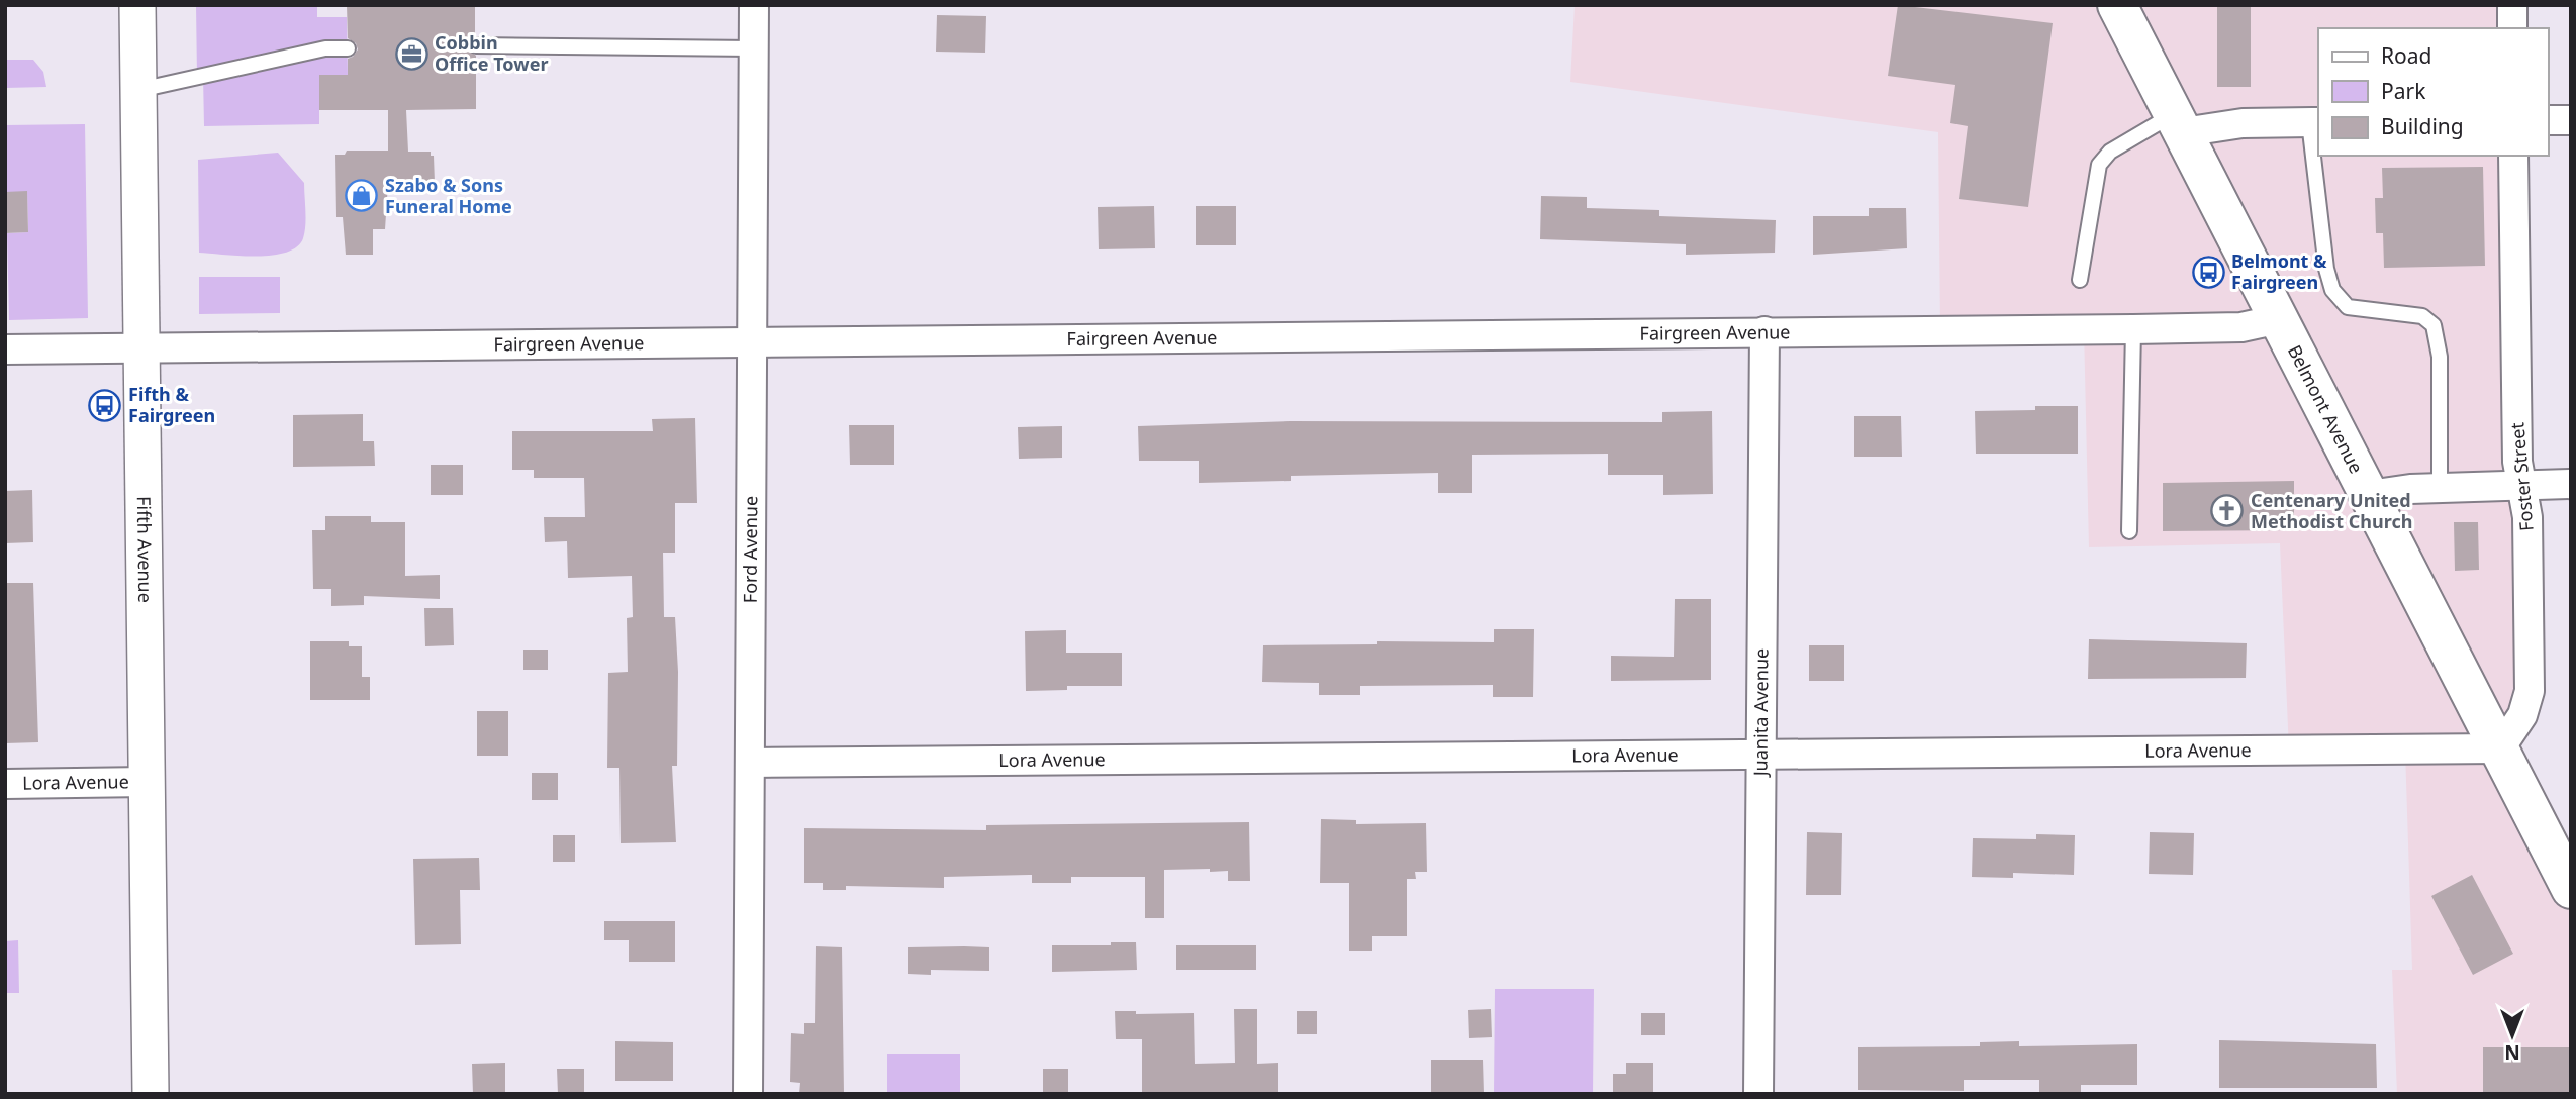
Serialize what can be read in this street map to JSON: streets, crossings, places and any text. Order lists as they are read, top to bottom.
{
  "streets": {
    "main road": ["Belmont Avenue"],
    "street": [
      "Fairgreen Avenue",
      "Foster Street",
      "Fifth Avenue",
      "Ford Avenue",
      "Juanita Avenue",
      "Lora Avenue"
    ]
  },
  "crossings": [
    ["Fairgreen Avenue", "Belmont Avenue"],
    ["Fairgreen Avenue", "Fifth Avenue"],
    ["Fairgreen Avenue", "Ford Avenue"],
    ["Fairgreen Avenue", "Juanita Avenue"],
    ["Belmont Avenue", "Foster Street"],
    ["Belmont Avenue", "Lora Avenue"],
    ["Foster Street", "Lora Avenue"],
    ["Fifth Avenue", "Lora Avenue"],
    ["Ford Avenue", "Lora Avenue"],
    ["Juanita Avenue", "Lora Avenue"]
  ],
  "places": {
    "office": ["Cobbin Office Tower"],
    "shop": ["Szabo & Sons Funeral Home"],
    "bus stop": ["Belmont & Fairgreen", "Fifth & Fairgreen"],
    "church": ["Centenary United Methodist Church"]
  },
  "legend": ["Road", "Park", "Building"],
  "north": "bottom"
}
